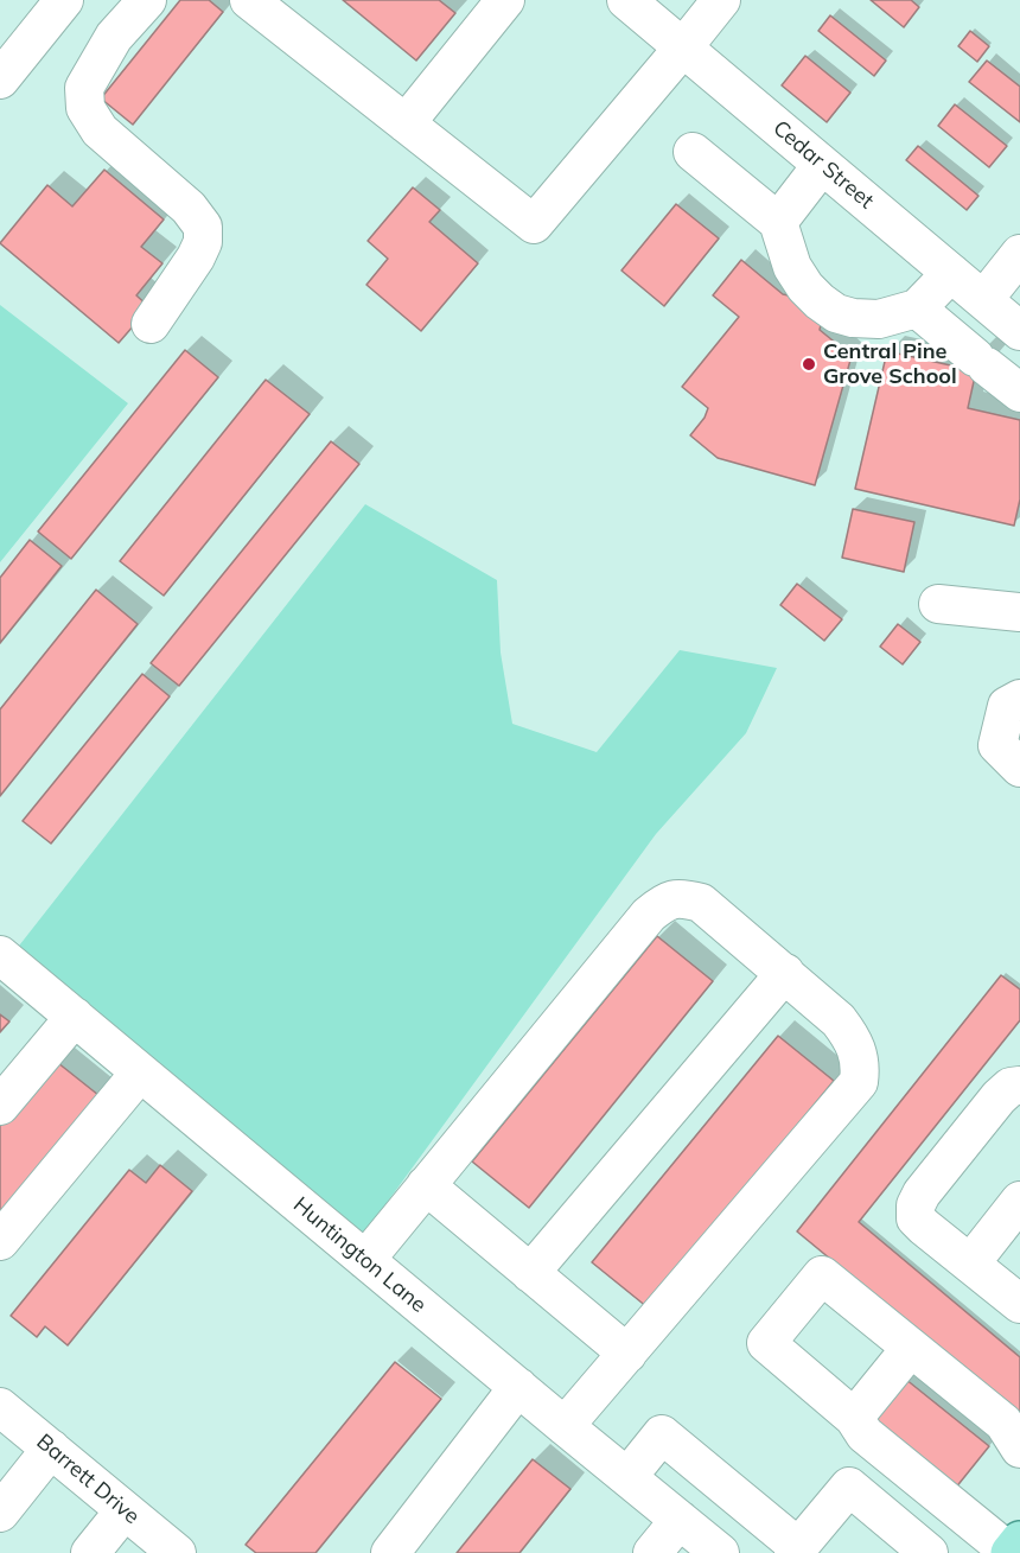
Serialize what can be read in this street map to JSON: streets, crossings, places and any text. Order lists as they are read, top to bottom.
{
  "streets": {
    "street": ["Cedar Street", "Huntington Lane", "Barrett Drive"]
  },
  "places": ["Central Pine Grove School"]
}
